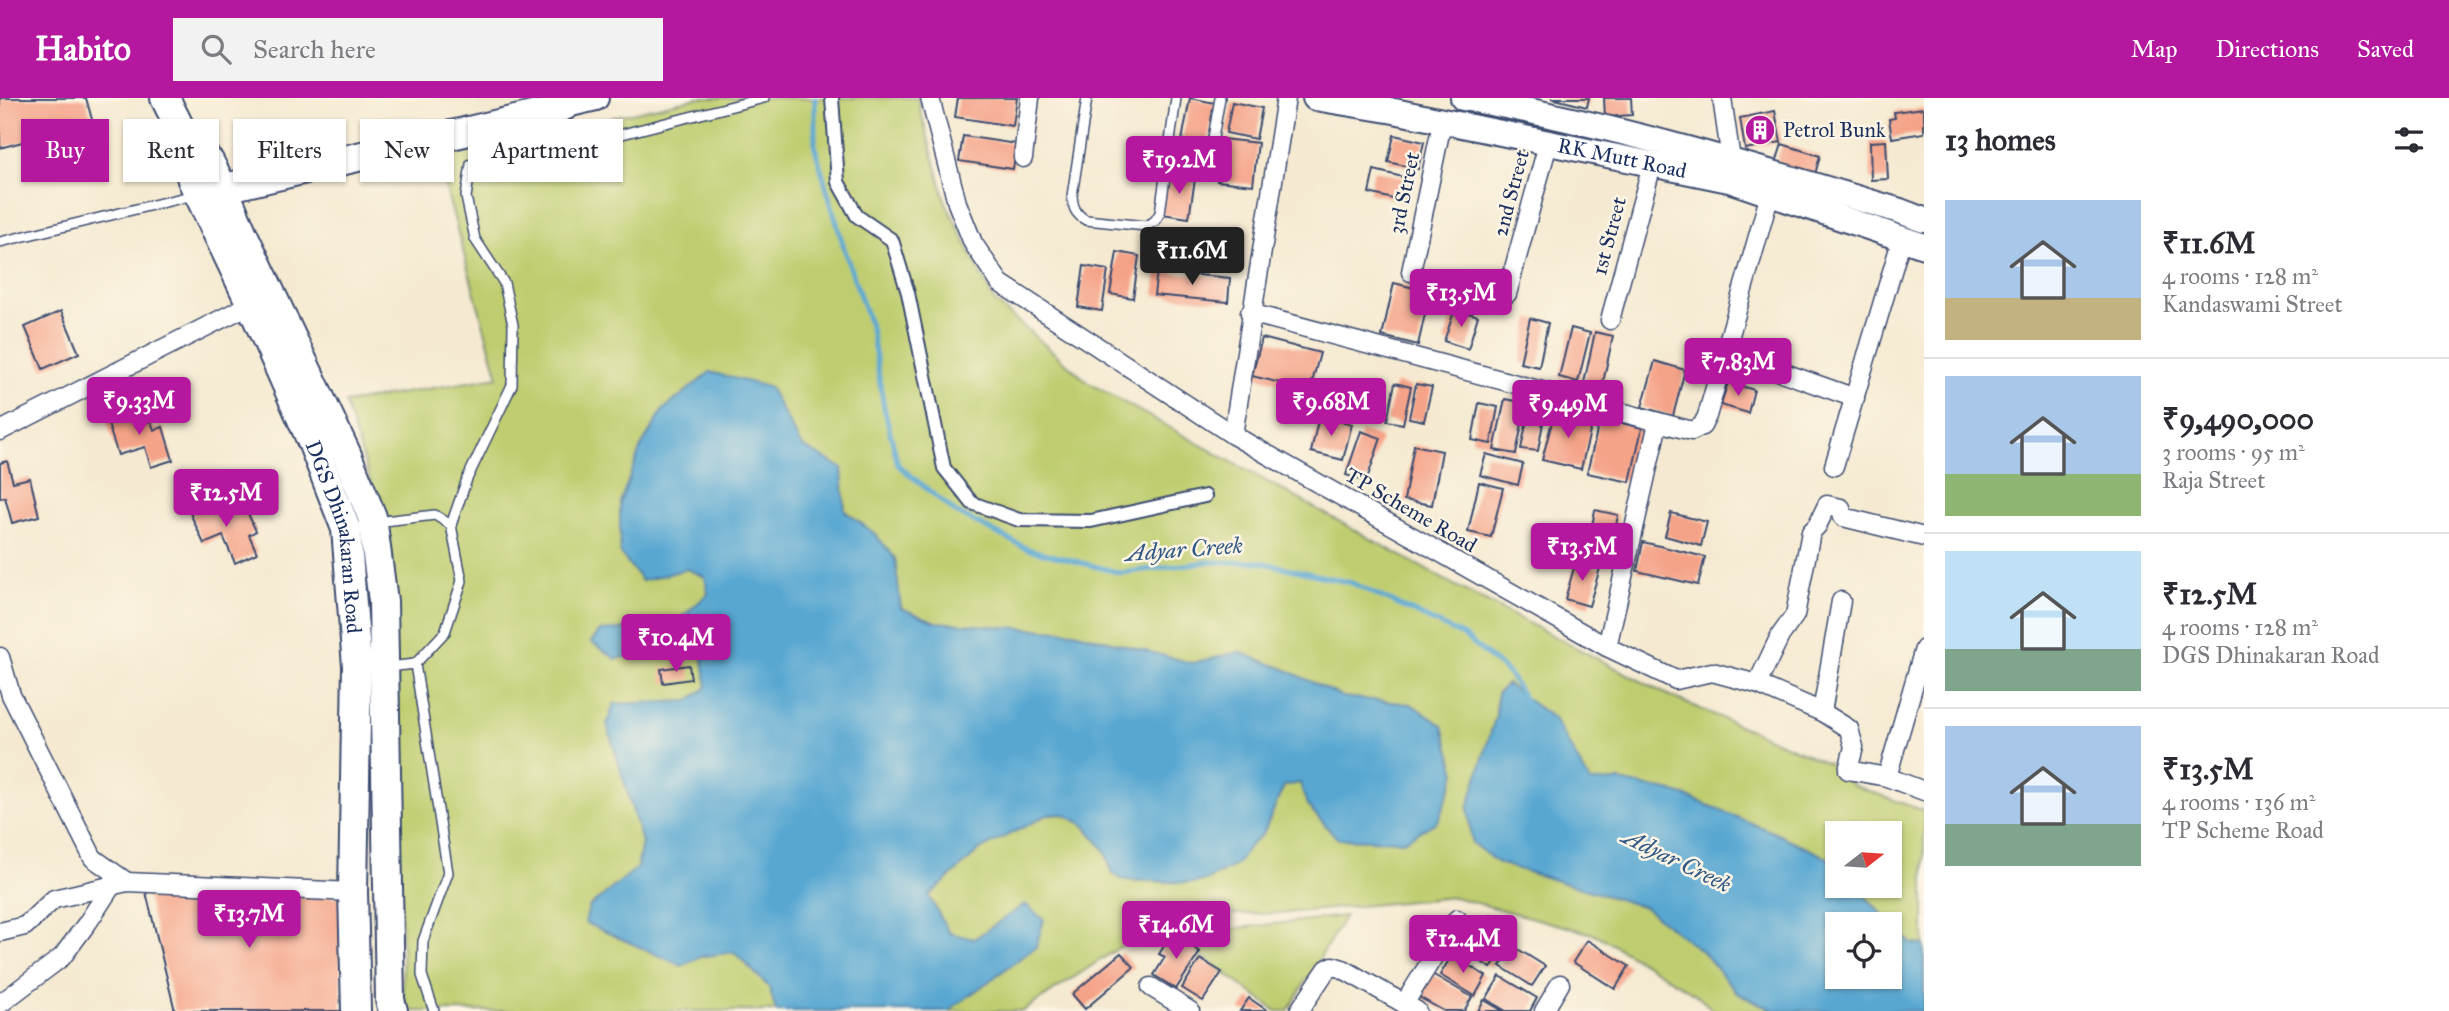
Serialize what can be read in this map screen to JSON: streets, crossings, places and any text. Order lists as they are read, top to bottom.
{
  "streets": {
    "main road": ["RK Mutt Road", "DGS Dhinakaran Road"],
    "street": [
      "3rd Street",
      "2nd Street",
      "1st Street",
      "TP Scheme Road"
    ]
  },
  "crossings": [
    ["RK Mutt Road", "3rd Street"],
    ["RK Mutt Road", "2nd Street"],
    ["RK Mutt Road", "1st Street"]
  ],
  "water": ["Adyar Creek"],
  "places": {
    "building": ["Petrol Bunk"]
  },
  "north": "right",
  "page": {
    "header": "Habito",
    "search": "Search here",
    "nav": ["Map", "Directions", "Saved"],
    "heading": "13 homes",
    "chip": [
      "Buy",
      "Rent",
      "Filters",
      "New",
      "Apartment"
    ],
    "price": [
      "₹19.2M",
      "₹11.6M",
      "₹13.5M",
      "₹7.83M",
      "₹9.33M",
      "₹9.68M",
      "₹9.49M",
      "₹12.5M",
      "₹13.5M",
      "₹10.4M",
      "₹13.7M",
      "₹14.6M",
      "₹12.4M"
    ],
    "list": [
      {
        "name": "₹11.6M",
        "note": "4 rooms · 128 m² · Kandaswami Street"
      },
      {
        "name": "₹9,490,000",
        "note": "3 rooms · 95 m² · Raja Street"
      },
      {
        "name": "₹12.5M",
        "note": "4 rooms · 128 m² · DGS Dhinakaran Road"
      },
      {
        "name": "₹13.5M",
        "note": "4 rooms · 136 m² · TP Scheme Road"
      }
    ]
  }
}
